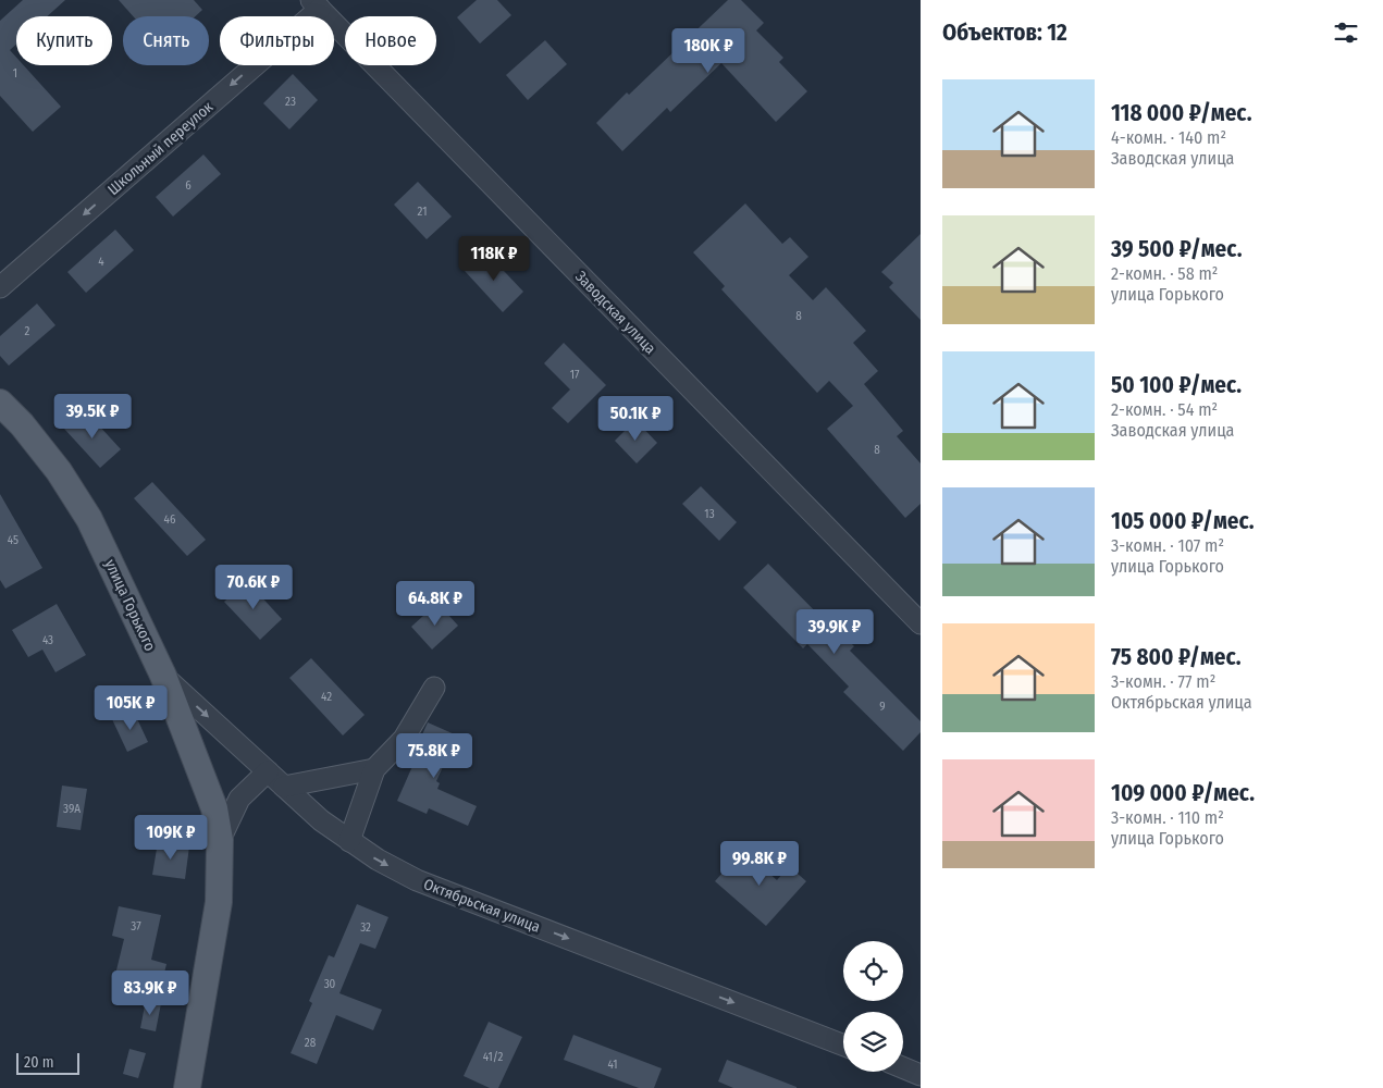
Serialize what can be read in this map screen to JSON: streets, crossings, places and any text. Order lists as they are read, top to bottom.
{
  "streets": {
    "main road": ["улица Горького"],
    "street": ["Школьный переулок", "Заводская улица", "Октябрьская улица"]
  },
  "crossings": [
    ["Школьный переулок", "Заводская улица"],
    ["улица Горького", "Октябрьская улица"]
  ],
  "one_way": ["Школьный переулок", "Октябрьская улица"],
  "house_numbers": [
    "1",
    "23",
    "6",
    "21",
    "4",
    "8",
    "2",
    "17",
    "8",
    "13",
    "46",
    "45",
    "43",
    "42",
    "9",
    "39А",
    "37",
    "32",
    "30",
    "28",
    "41/2",
    "41"
  ],
  "scale_bar": "20 m",
  "page": {
    "heading": "Объектов: 12",
    "chip": [
      "Купить",
      "Снять",
      "Фильтры",
      "Новое"
    ],
    "price": [
      "180K ₽",
      "118K ₽",
      "39.5K ₽",
      "50.1K ₽",
      "70.6K ₽",
      "64.8K ₽",
      "39.9K ₽",
      "105K ₽",
      "75.8K ₽",
      "109K ₽",
      "99.8K ₽",
      "83.9K ₽"
    ],
    "list": [
      {
        "name": "118 000 ₽/мес.",
        "note": "4-комн. · 140 m² · Заводская улица"
      },
      {
        "name": "39 500 ₽/мес.",
        "note": "2-комн. · 58 m² · улица Горького"
      },
      {
        "name": "50 100 ₽/мес.",
        "note": "2-комн. · 54 m² · Заводская улица"
      },
      {
        "name": "105 000 ₽/мес.",
        "note": "3-комн. · 107 m² · улица Горького"
      },
      {
        "name": "75 800 ₽/мес.",
        "note": "3-комн. · 77 m² · Октябрьская улица"
      },
      {
        "name": "109 000 ₽/мес.",
        "note": "3-комн. · 110 m² · улица Горького"
      }
    ],
    "scale": "20 m"
  }
}
